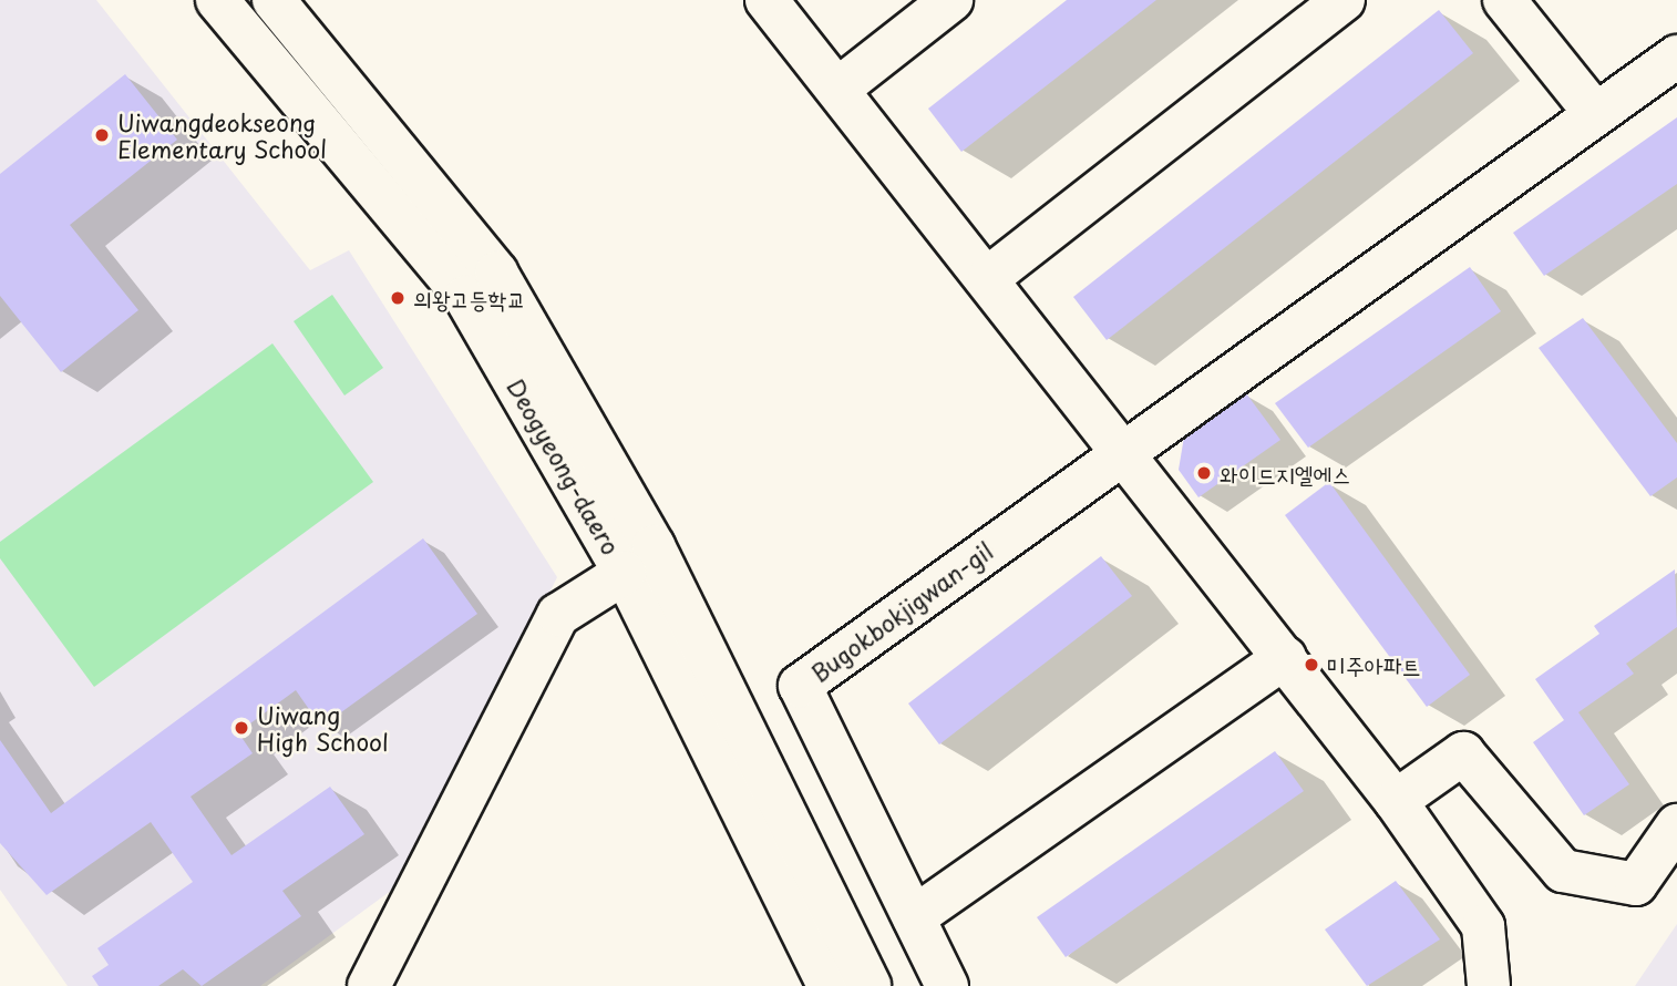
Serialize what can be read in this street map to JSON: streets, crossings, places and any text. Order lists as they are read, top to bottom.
{
  "streets": {
    "street": ["Deogyeong-daero", "Bugokbokjigwan-gil"]
  },
  "places": [
    "Uiwangdeokseong Elementary School",
    "의왕고등학교",
    "와이드지엘에스",
    "미주아파트",
    "Uiwang High School"
  ]
}
